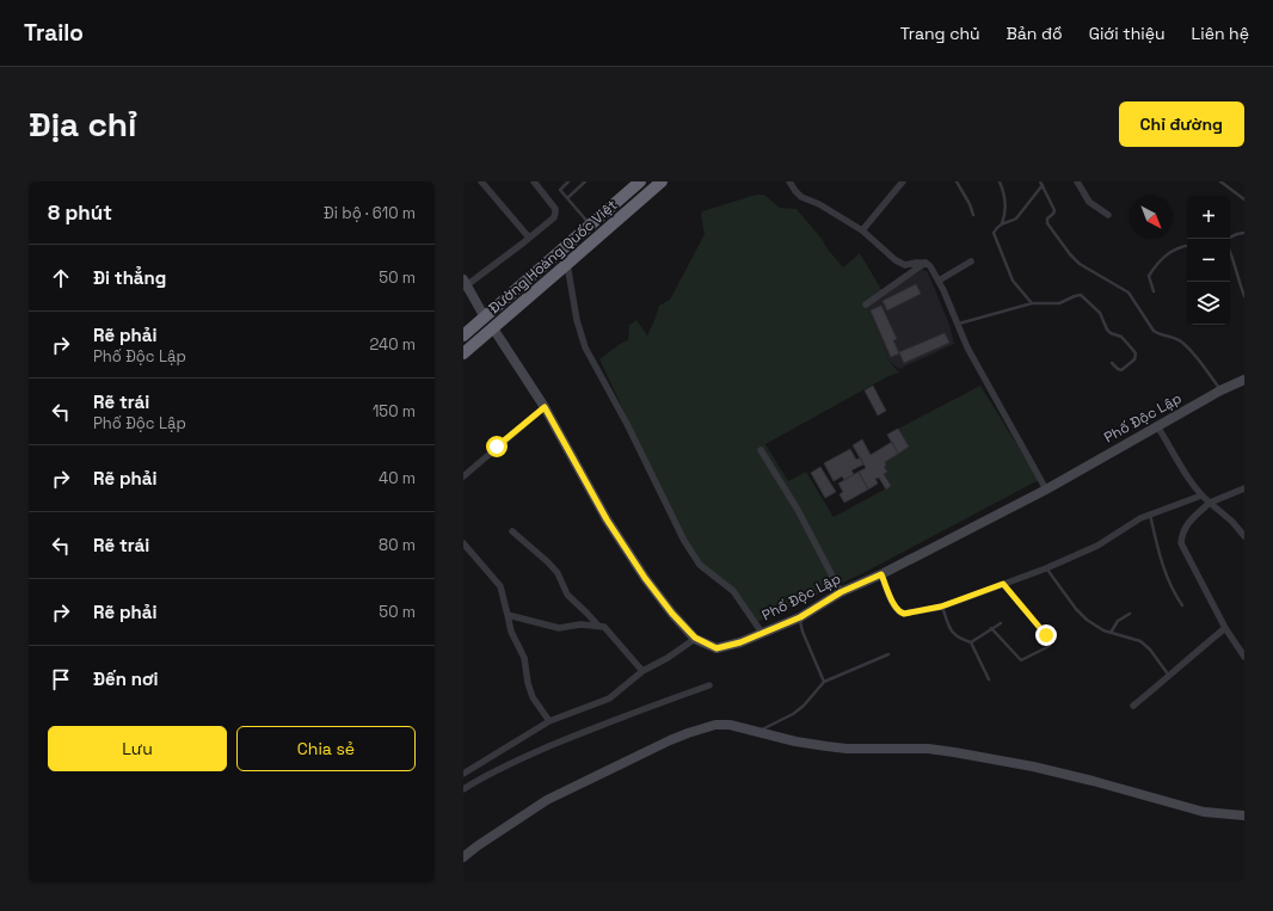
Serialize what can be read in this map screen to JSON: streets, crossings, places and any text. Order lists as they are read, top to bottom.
{
  "streets": {
    "highway": ["Đường Hoàng Quốc Việt"],
    "street": ["Phố Độc Lập"]
  },
  "crossings": [
    ["Đường Hoàng Quốc Việt", "Phố Độc Lập"]
  ],
  "north": "bottom right",
  "page": {
    "header": "Trailo",
    "nav": [
      "Trang chủ",
      "Bản đồ",
      "Giới thiệu",
      "Liên hệ"
    ],
    "buttons": [
      "Chỉ đường",
      ["Lưu", "Chia sẻ"]
    ],
    "title": "Địa chỉ",
    "heading": ["8 phút", "Đi bộ · 610 m"],
    "map_buttons": ["+", "−"],
    "list": [
      ["Đi thẳng", "50 m"],
      ["Rẽ phải", "Phố Độc Lập", "240 m"],
      ["Rẽ trái", "Phố Độc Lập", "150 m"],
      ["Rẽ phải", "40 m"],
      ["Rẽ trái", "80 m"],
      ["Rẽ phải", "50 m"],
      "Đến nơi"
    ]
  }
}
